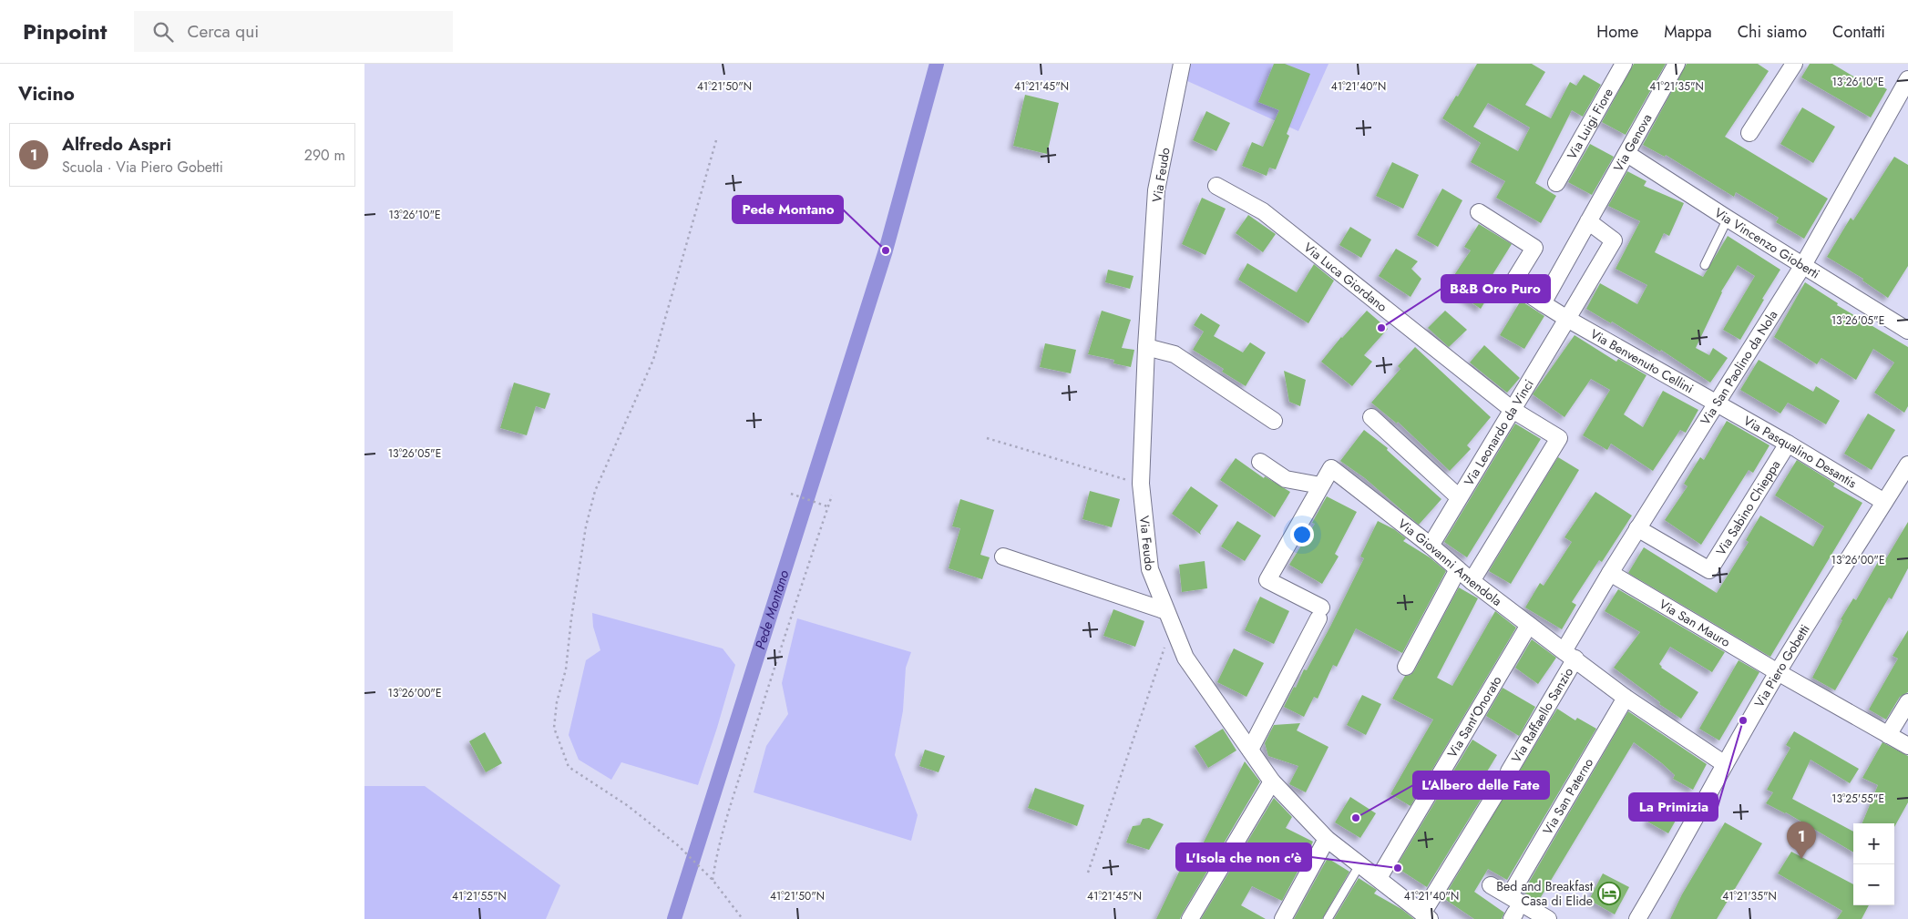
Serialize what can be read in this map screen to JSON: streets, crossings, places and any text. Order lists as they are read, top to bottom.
{
  "streets": {
    "street": [
      "Via Luigi Fiore",
      "Via Genova",
      "Via Feudo",
      "Via Vincenzo Gioberti",
      "Via Luca Giordano",
      "Via Benvenuto Cellini",
      "Via San Paolino da Nola",
      "Via Leonardo da Vinci",
      "Via Pasqualino Desantis",
      "Via Sabino Chieppa",
      "Via Giovanni Amendola",
      "Via San Mauro",
      "Via Piero Gobetti",
      "Via Raffaello Sanzio",
      "Via Sant'Onorato",
      "Via San Paterno"
    ]
  },
  "crossings": [
    ["Via Genova", "Via Vincenzo Gioberti"],
    ["Via Genova", "Via Benvenuto Cellini"],
    ["Via Genova", "Via Leonardo da Vinci"],
    ["Via Feudo", "Via Giovanni Amendola"],
    ["Via Feudo", "Via Raffaello Sanzio"],
    ["Via Feudo", "Via Sant'Onorato"],
    ["Via Vincenzo Gioberti", "Via San Paolino da Nola"],
    ["Via Luca Giordano", "Via Leonardo da Vinci"],
    ["Via Luca Giordano", "Via Giovanni Amendola"],
    ["Via Benvenuto Cellini", "Via San Paolino da Nola"],
    ["Via Benvenuto Cellini", "Via Leonardo da Vinci"],
    ["Via Benvenuto Cellini", "Via Pasqualino Desantis"],
    ["Via San Paolino da Nola", "Via Pasqualino Desantis"],
    ["Via San Paolino da Nola", "Via Sabino Chieppa"],
    ["Via San Paolino da Nola", "Via Giovanni Amendola"],
    ["Via San Paolino da Nola", "Via San Mauro"],
    ["Via San Paolino da Nola", "Via Raffaello Sanzio"],
    ["Via Leonardo da Vinci", "Via Giovanni Amendola"],
    ["Via Pasqualino Desantis", "Via Sabino Chieppa"],
    ["Via Pasqualino Desantis", "Via Piero Gobetti"],
    ["Via Giovanni Amendola", "Via Piero Gobetti"],
    ["Via Giovanni Amendola", "Via Raffaello Sanzio"],
    ["Via Giovanni Amendola", "Via Sant'Onorato"],
    ["Via Giovanni Amendola", "Via San Paterno"],
    ["Via San Mauro", "Via Piero Gobetti"]
  ],
  "water": ["Pede Montano"],
  "places": {
    "other": [
      "Pede Montano",
      "B&B Oro Puro",
      "La Primizia",
      "L'Albero delle Fate",
      "L'Isola che non c'è"
    ],
    "hotel": ["Bed and Breakfast Casa di Elide"]
  },
  "page": {
    "header": "Pinpoint",
    "search": "Cerca qui",
    "nav": [
      "Home",
      "Mappa",
      "Chi siamo",
      "Contatti"
    ],
    "heading": "Vicino",
    "list": [
      {
        "mark": "1",
        "name": "Alfredo Aspri",
        "note": "Scuola · Via Piero Gobetti",
        "value": "290 m"
      }
    ],
    "pins": "1",
    "map_buttons": ["+", "−"]
  },
  "coordinates": [
    "13°26'10\"E",
    "41°21'50\"N",
    "41°21'45\"N",
    "41°21'40\"N",
    "41°21'35\"N",
    "13°26'05\"E",
    "13°26'00\"E",
    "13°25'55\"E",
    "41°21'55\"N"
  ]
}
